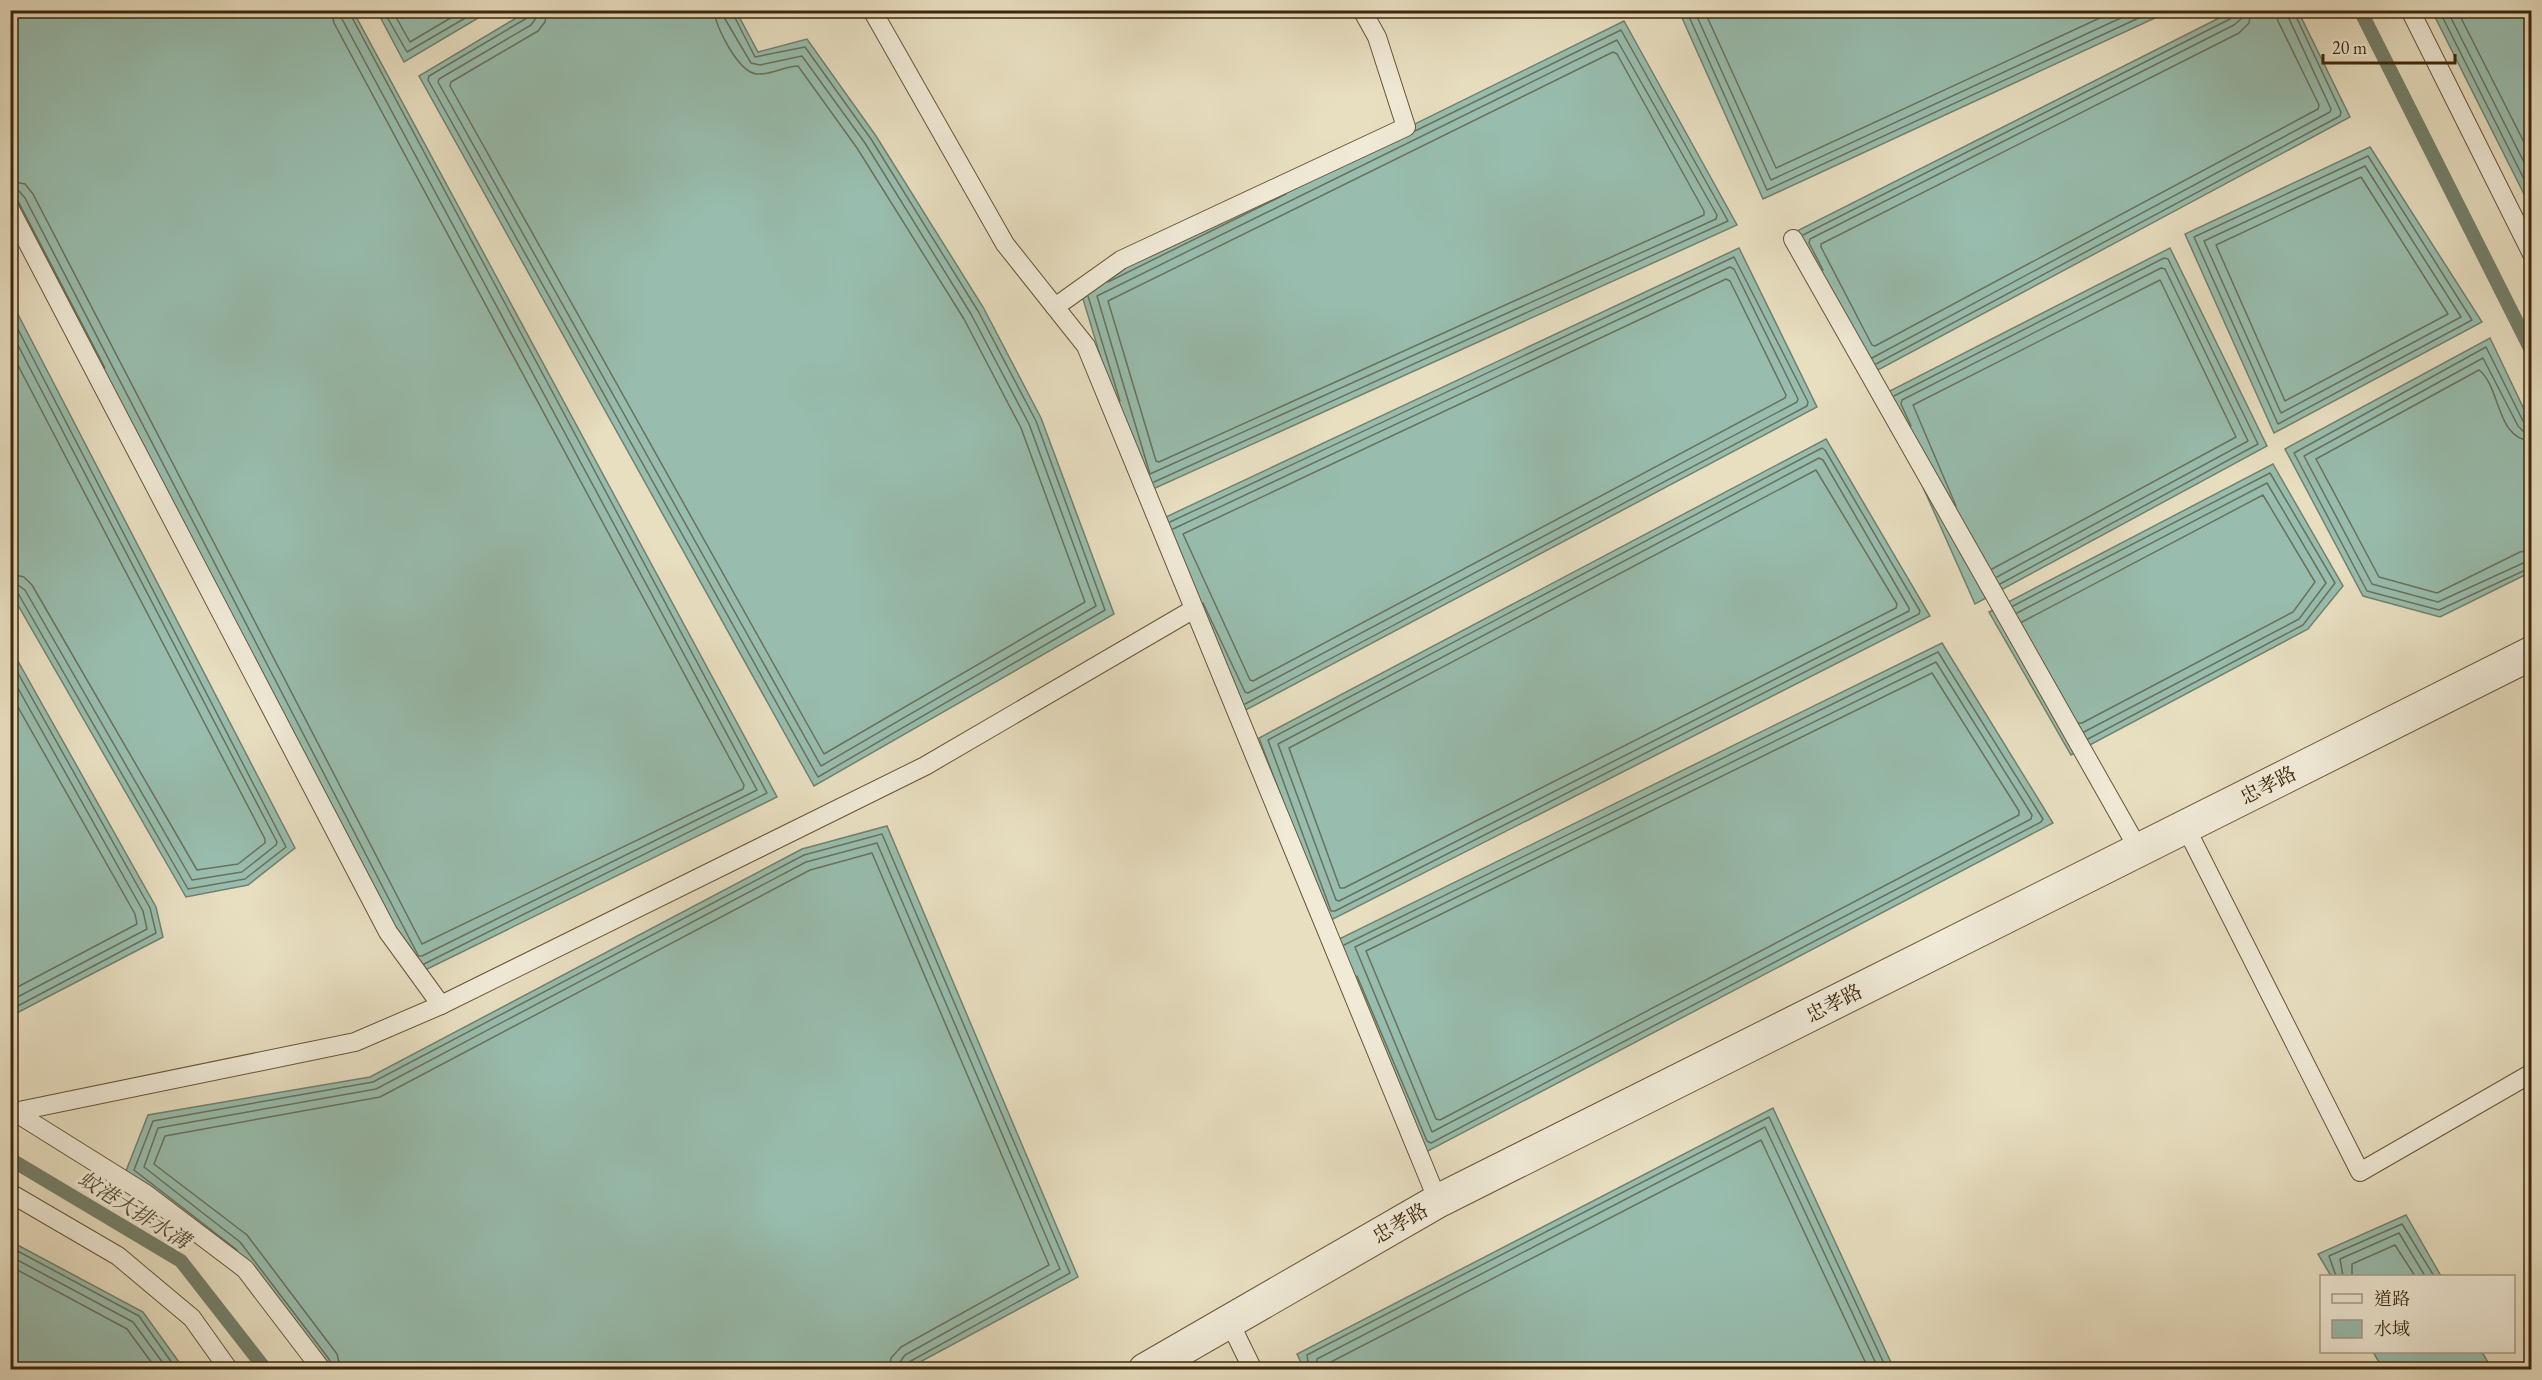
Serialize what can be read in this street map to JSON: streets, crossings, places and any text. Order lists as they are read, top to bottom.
{
  "streets": {
    "street": ["忠孝路"]
  },
  "water": ["蚊港大排水溝"],
  "legend": ["道路", "水域"],
  "scale_bar": "20 m"
}
